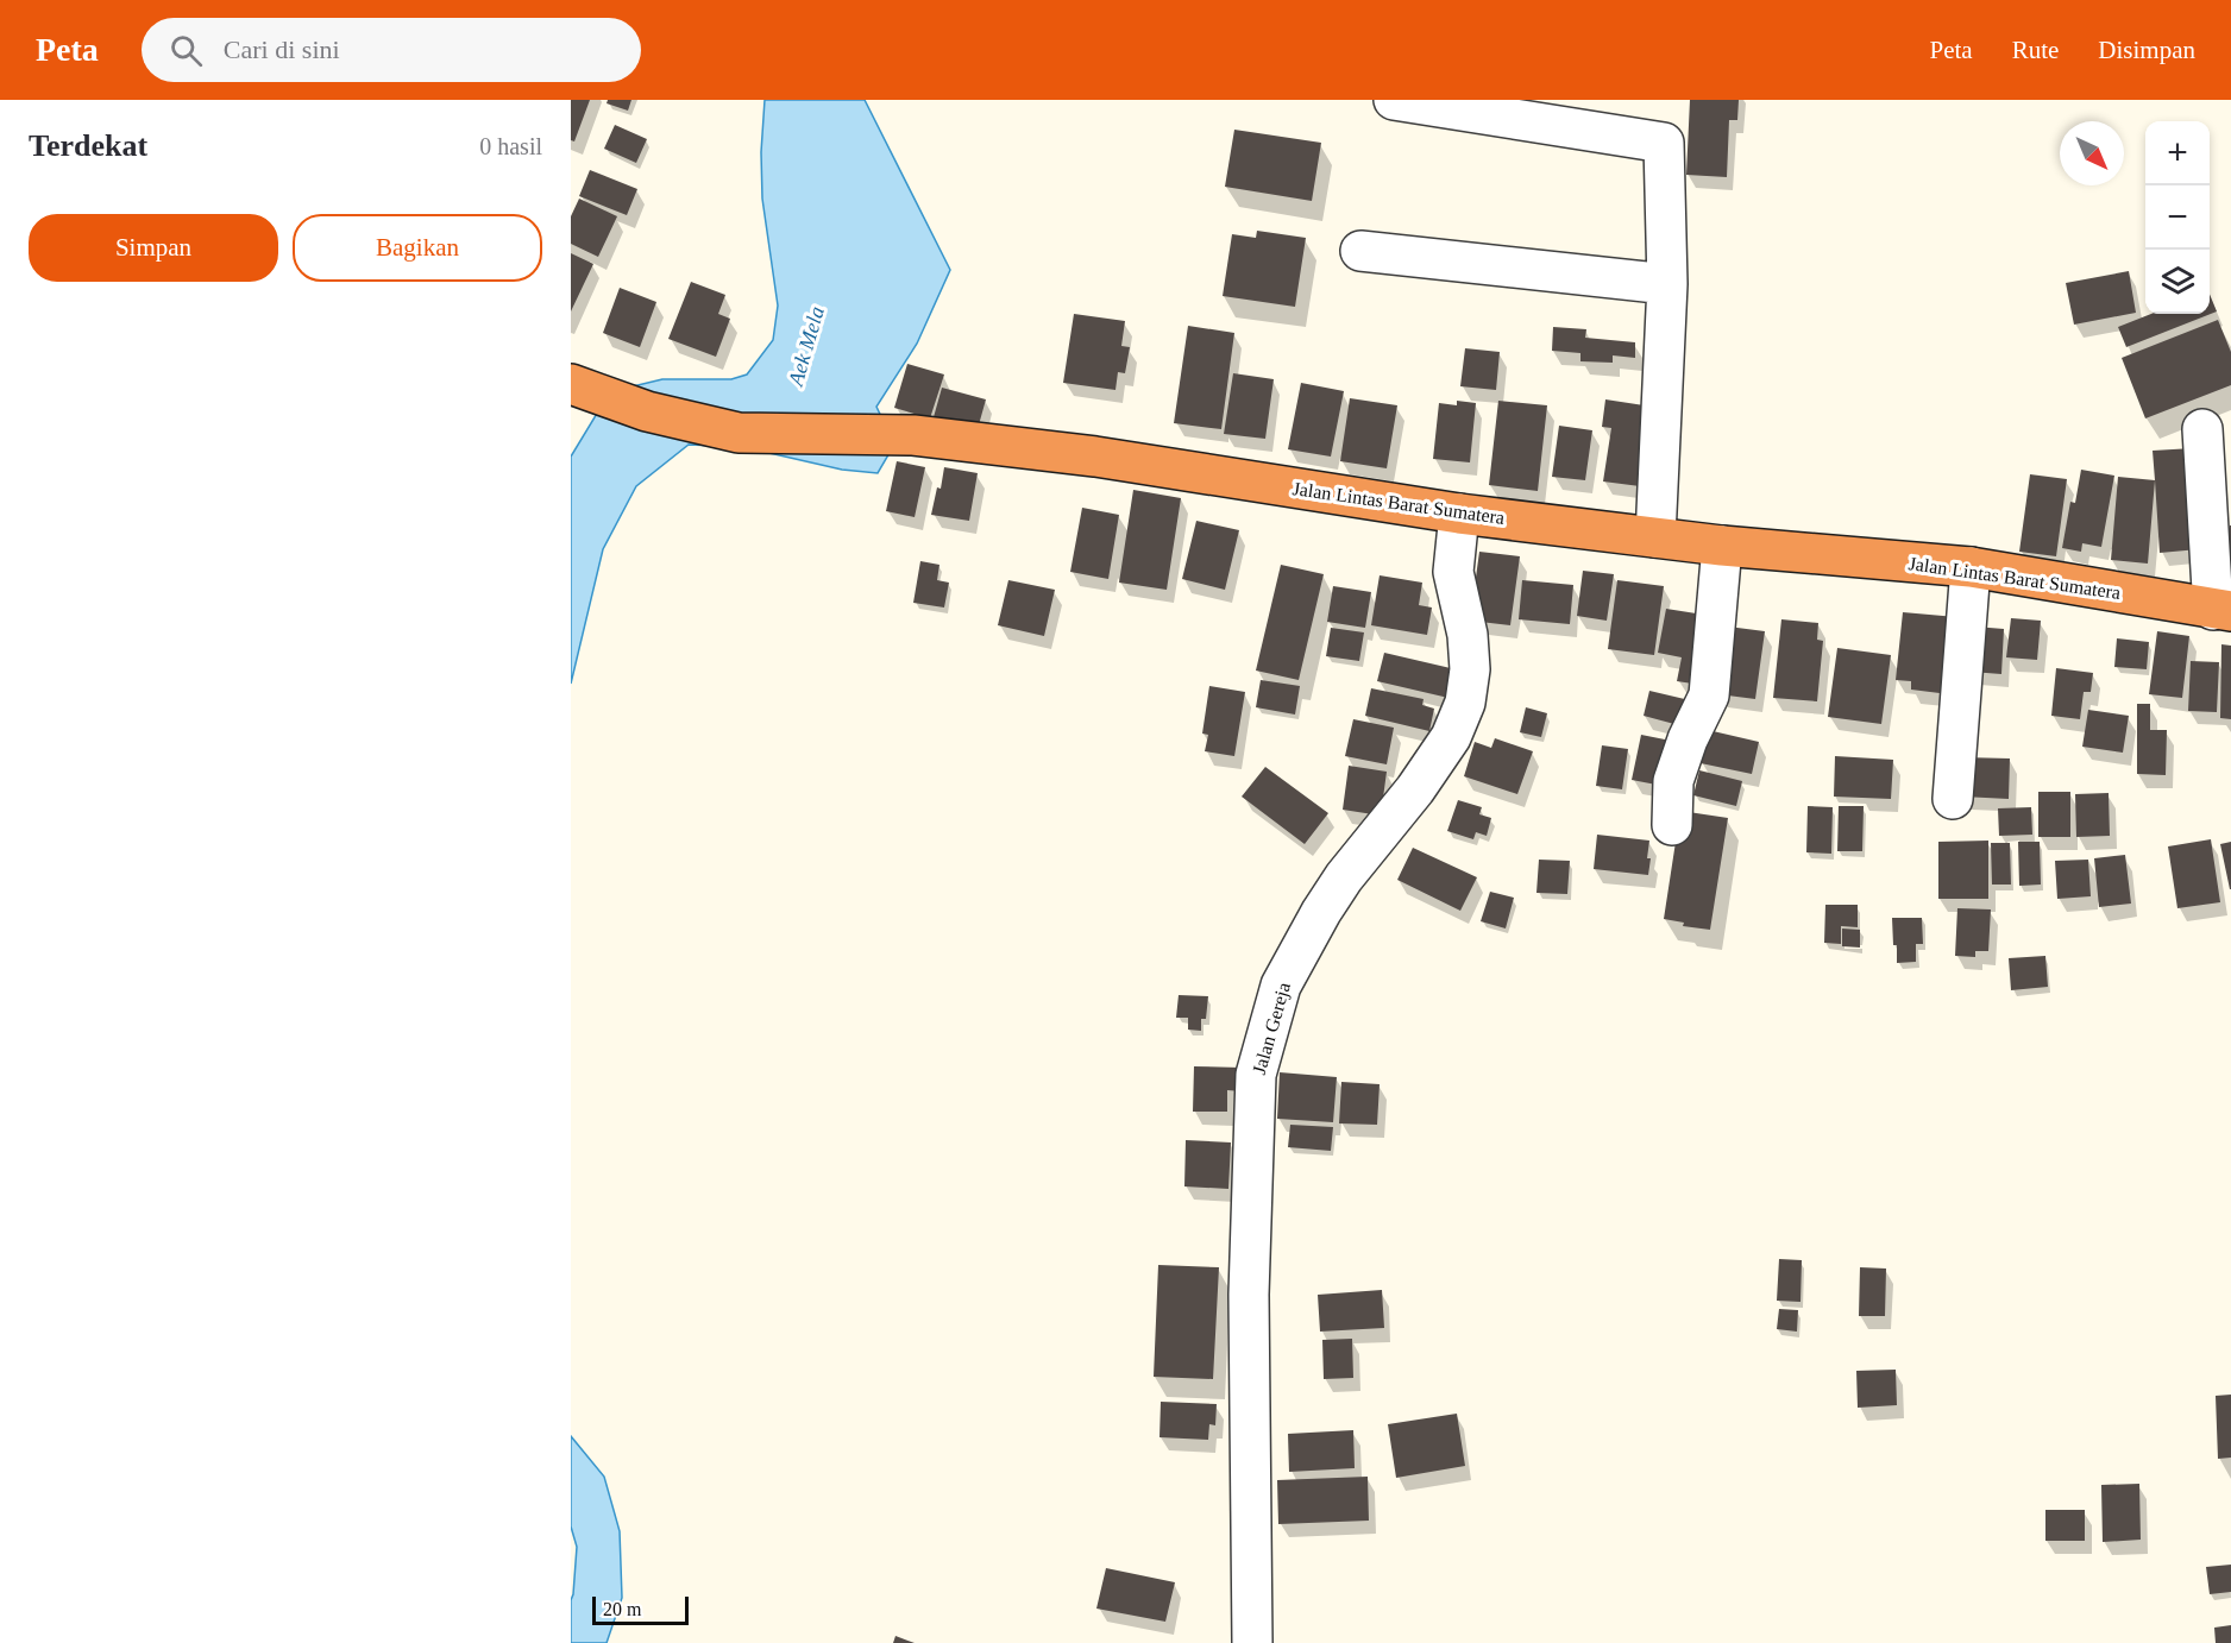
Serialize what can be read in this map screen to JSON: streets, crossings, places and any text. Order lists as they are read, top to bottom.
{
  "streets": {
    "highway": ["Jalan Lintas Barat Sumatera"],
    "street": ["Jalan Gereja"]
  },
  "crossings": [
    ["Jalan Lintas Barat Sumatera", "Jalan Gereja"]
  ],
  "water": ["Aek Mela"],
  "scale_bar": "20 m",
  "north": "bottom right",
  "page": {
    "header": "Peta",
    "search": "Cari di sini",
    "nav": ["Peta", "Rute", "Disimpan"],
    "heading": ["Terdekat", "0 hasil"],
    "map_buttons": ["+", "−"],
    "buttons": ["Simpan", "Bagikan"],
    "scale": "20 m"
  }
}
